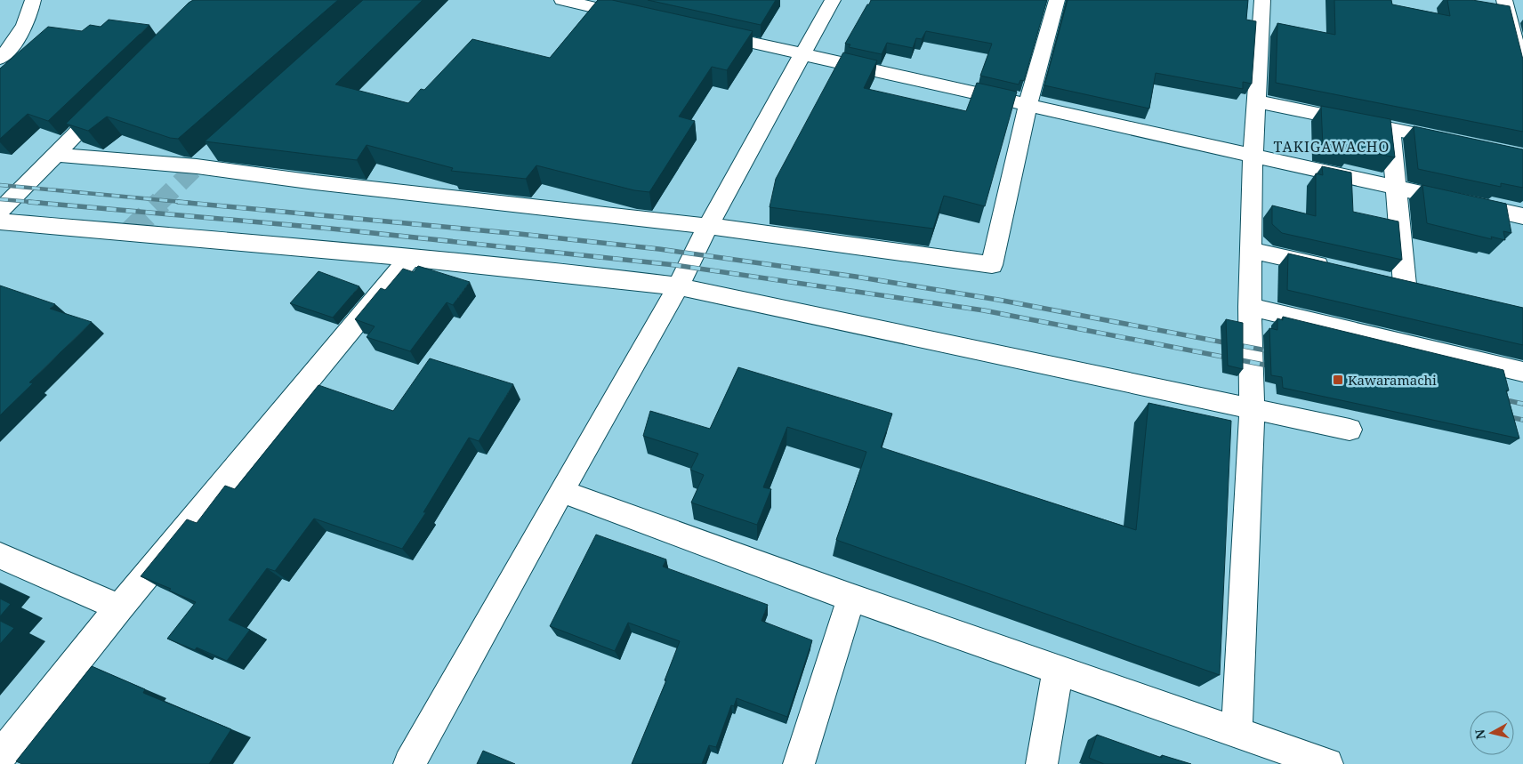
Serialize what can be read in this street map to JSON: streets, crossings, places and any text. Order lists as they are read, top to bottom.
{
  "districts": ["TAKIGAWACHO"],
  "places": {
    "transit": ["Kawaramachi"]
  },
  "north": "left"
}
